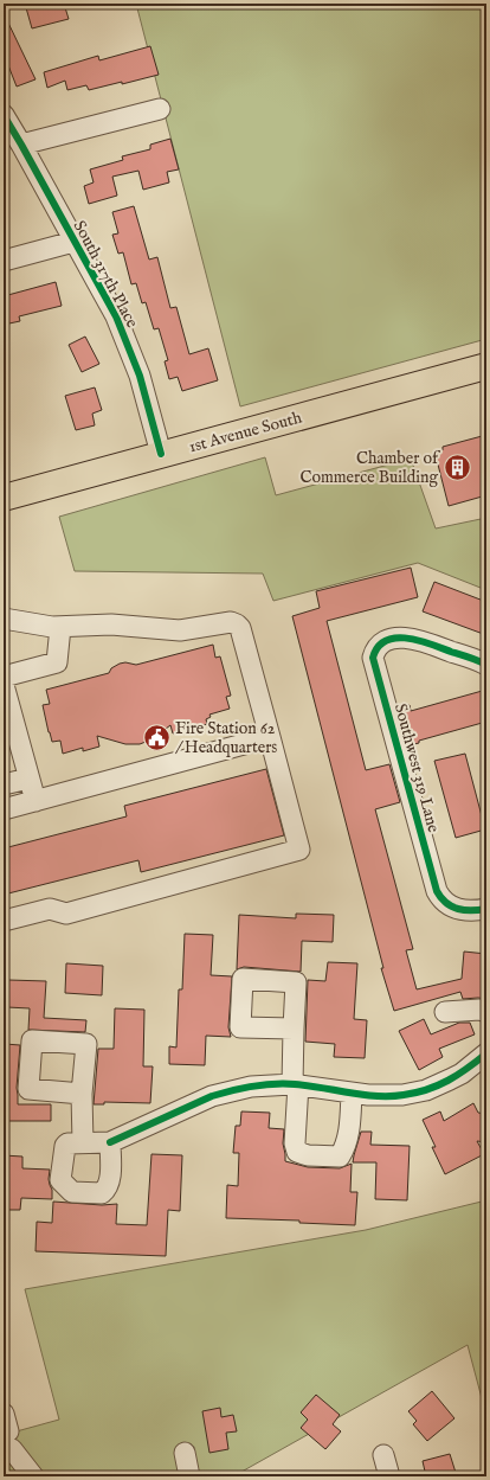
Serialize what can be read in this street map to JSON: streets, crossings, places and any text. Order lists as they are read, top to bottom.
{
  "streets": {
    "main road": ["1st Avenue South"],
    "street": ["South 317th Place", "Southwest 319 Lane"]
  },
  "crossings": [
    ["South 317th Place", "1st Avenue South"]
  ],
  "places": {
    "building": ["Chamber of Commerce Building"],
    "public building": ["Fire Station 62 / Headquarters"]
  }
}
